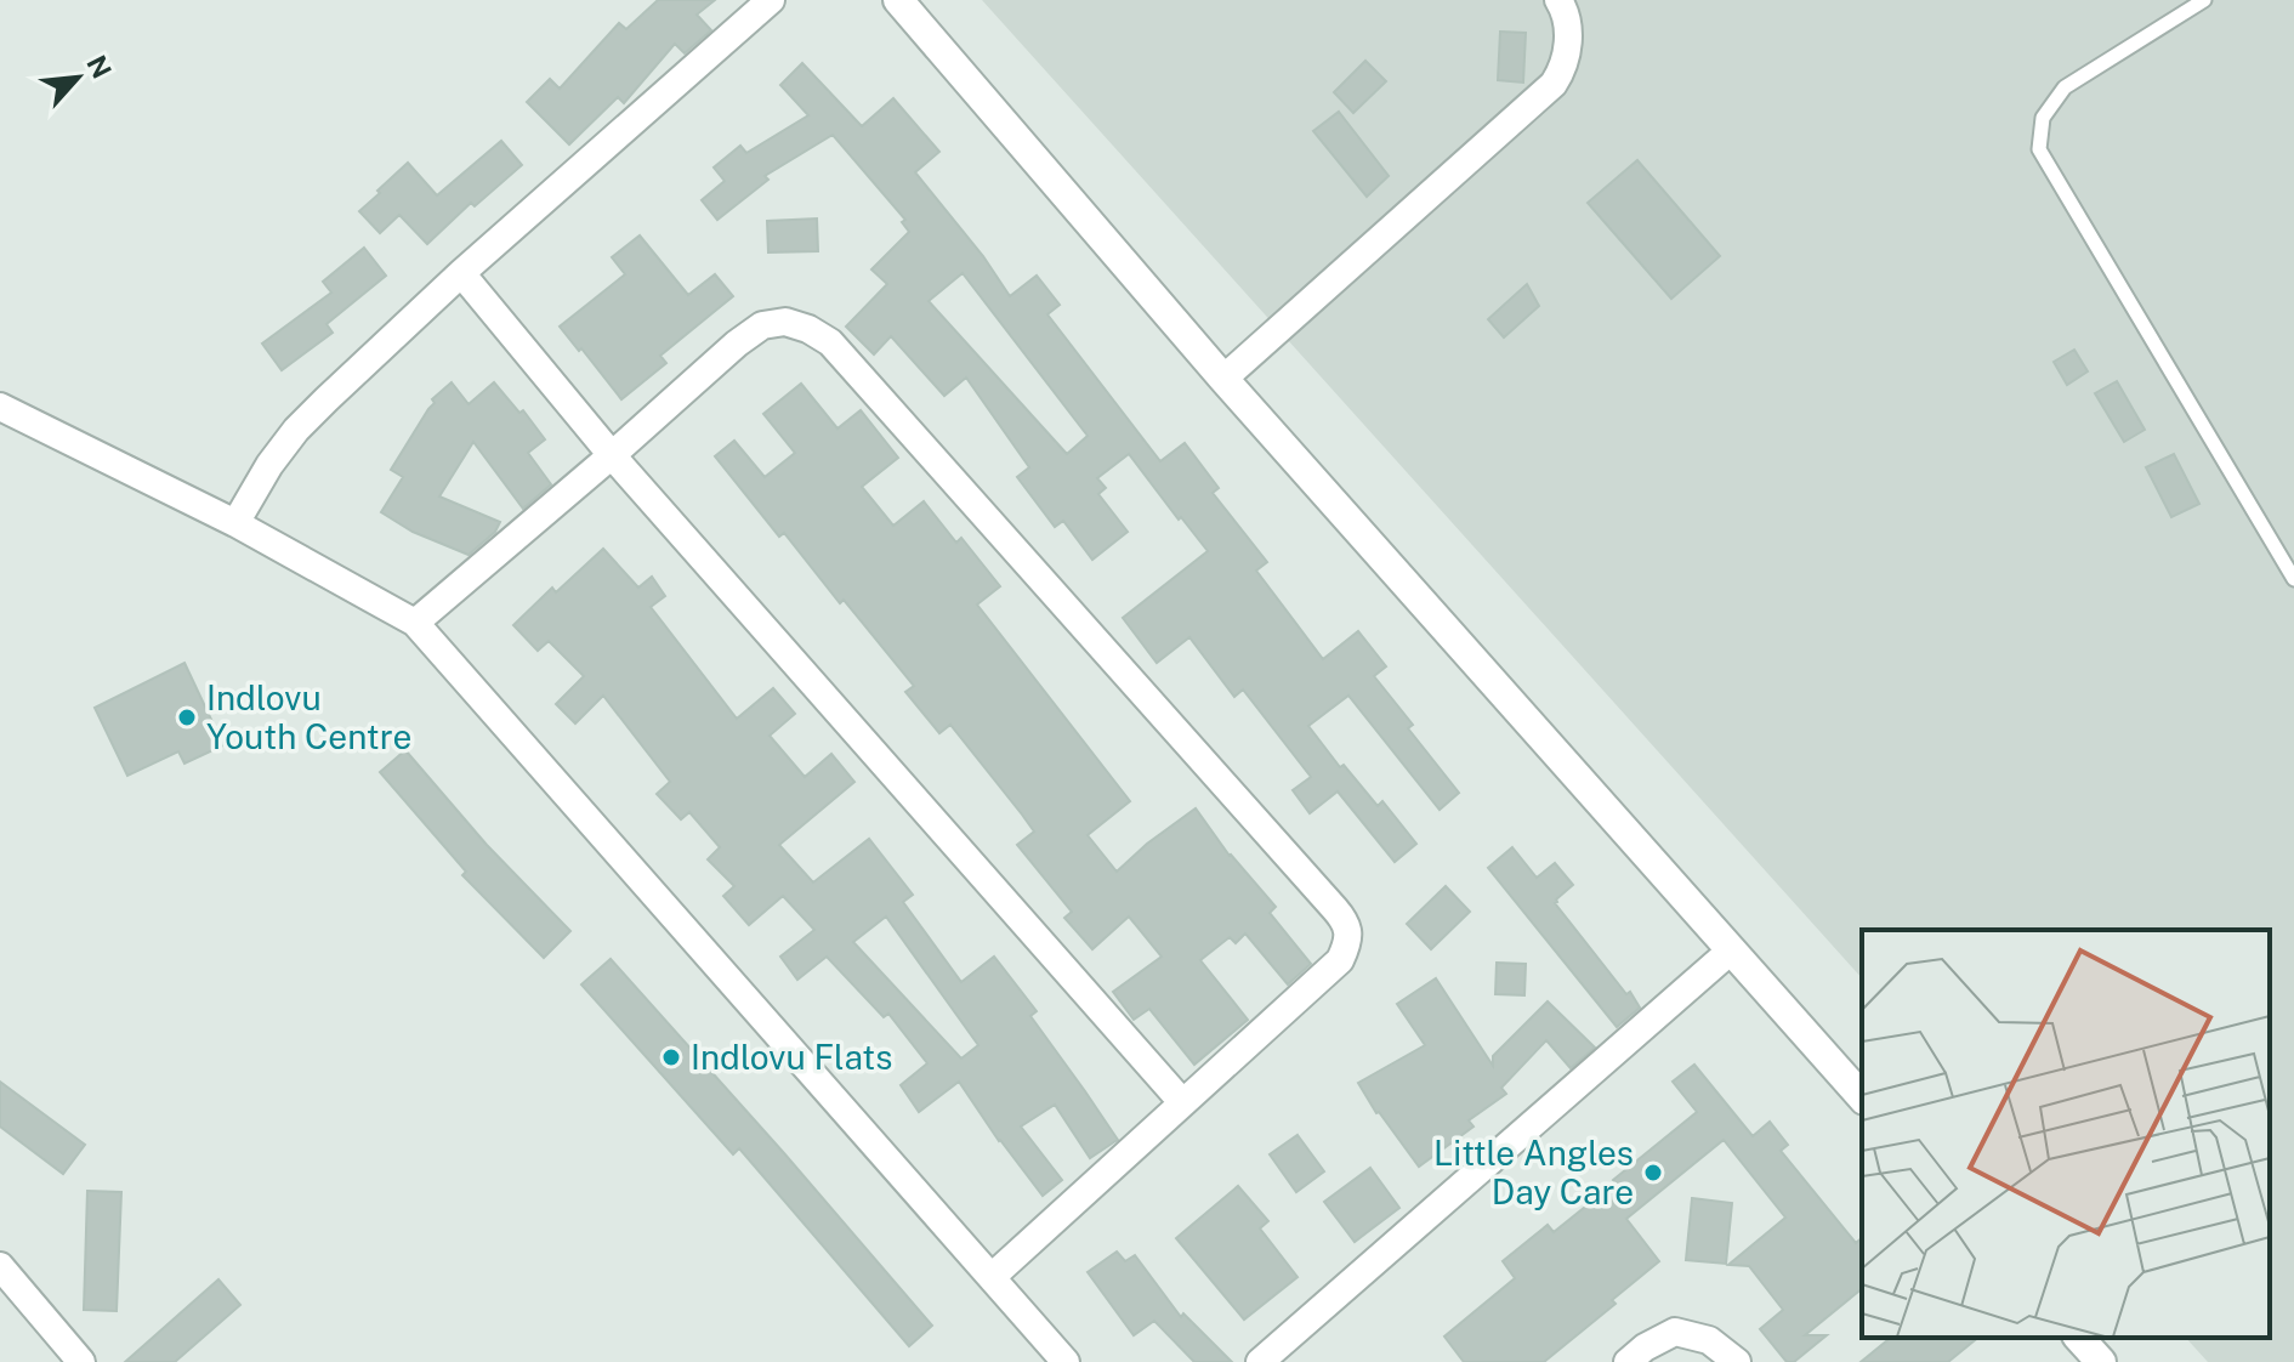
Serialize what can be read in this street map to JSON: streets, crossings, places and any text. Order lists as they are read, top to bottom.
{
  "places": ["Indlovu Youth Centre", "Indlovu Flats", "Little Angles Day Care"],
  "north": "top right"
}
